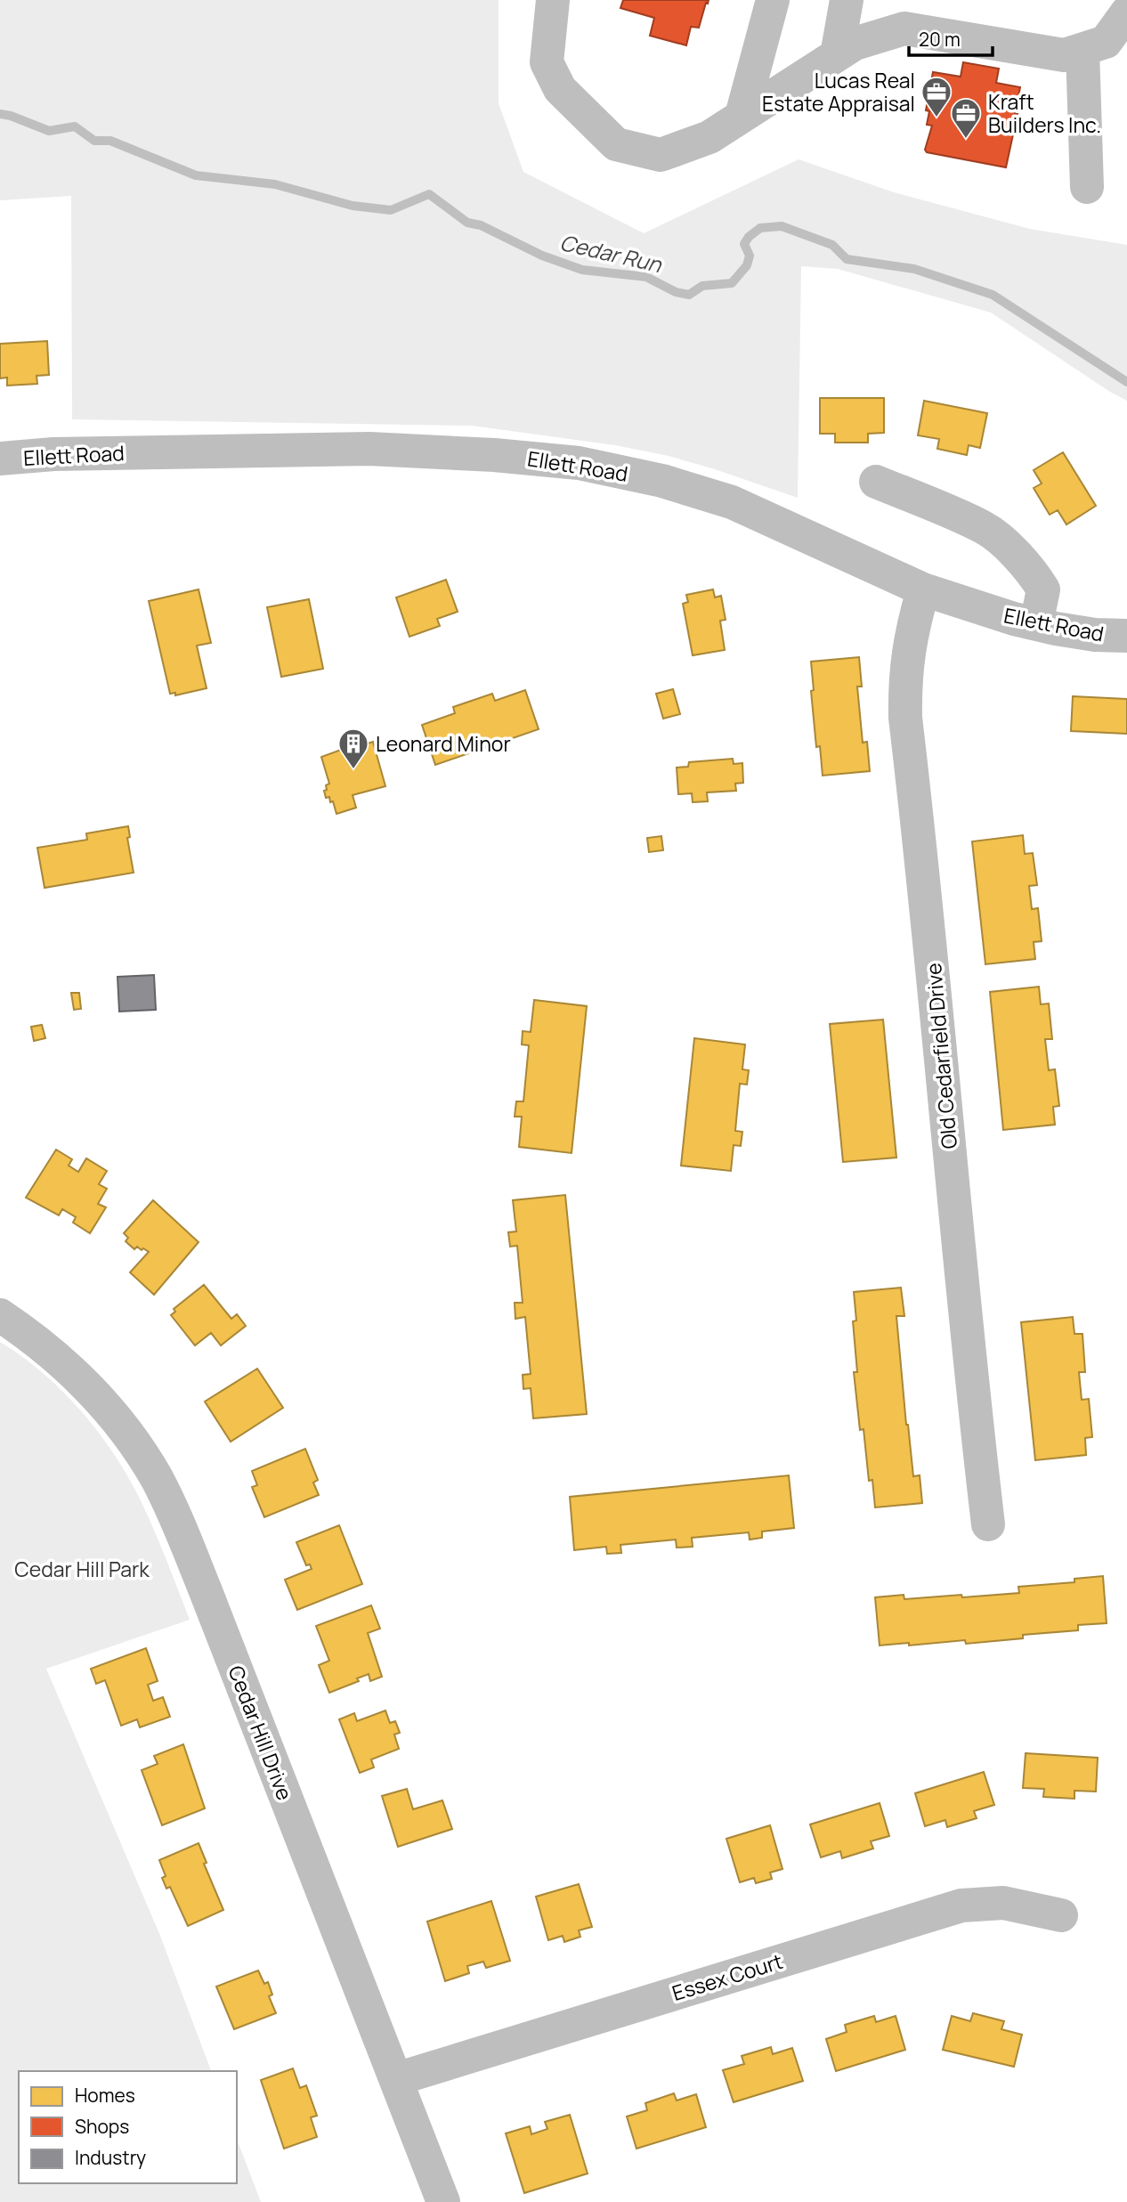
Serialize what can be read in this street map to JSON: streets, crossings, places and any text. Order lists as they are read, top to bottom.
{
  "streets": {
    "street": [
      "Ellett Road",
      "Old Cedarfield Drive",
      "Cedar Hill Drive",
      "Essex Court"
    ]
  },
  "crossings": [
    ["Ellett Road", "Old Cedarfield Drive"],
    ["Cedar Hill Drive", "Essex Court"]
  ],
  "water": ["Cedar Run"],
  "parks": ["Cedar Hill Park"],
  "places": {
    "office": ["Lucas Real Estate Appraisal", "Kraft Builders Inc."],
    "building": ["Leonard Minor"]
  },
  "legend": ["Homes", "Shops", "Industry"],
  "scale_bar": "20 m"
}
